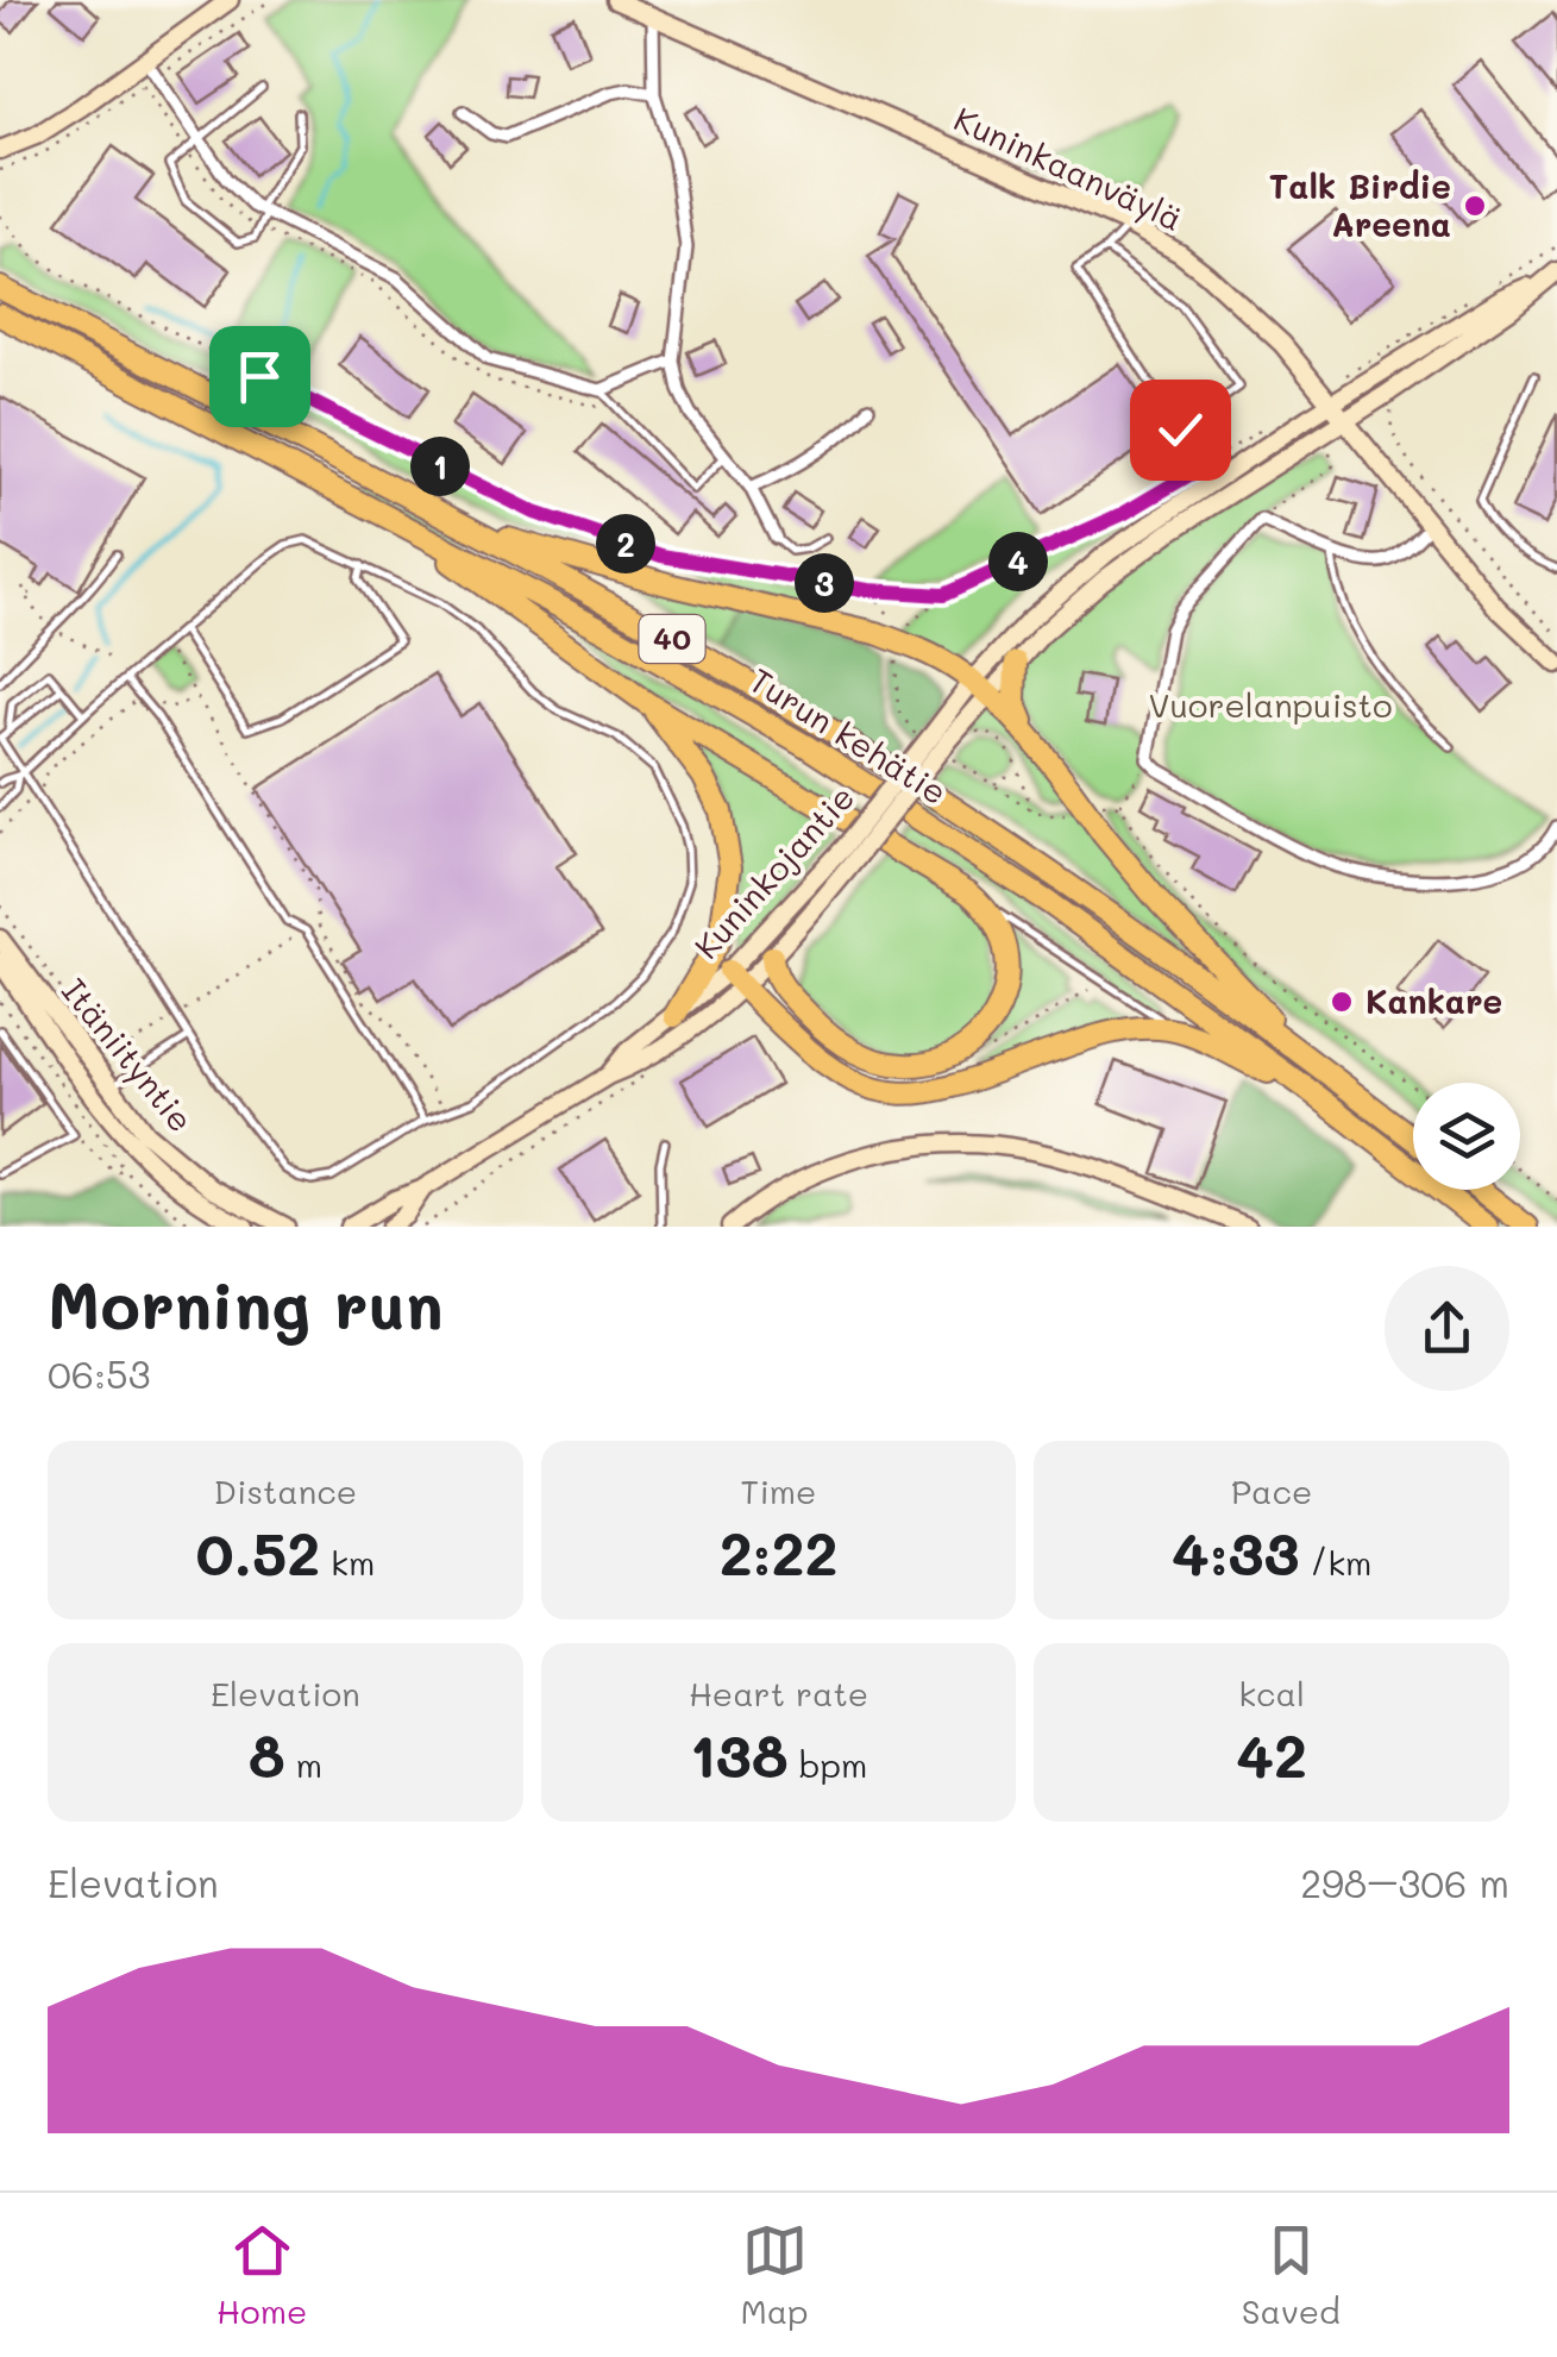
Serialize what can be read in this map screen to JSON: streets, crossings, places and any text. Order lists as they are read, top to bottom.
{
  "streets": {
    "highway": ["40", "Turun kehätie"],
    "street": ["Kuninkaanväylä", "Kuninkojantie", "Itäniityntie"]
  },
  "crossings": [
    ["Kuninkaanväylä", "Kuninkojantie"]
  ],
  "parks": ["Vuorelanpuisto"],
  "places": ["Talk Birdie Areena", "Kankare"],
  "page": {
    "pins": [
      "1",
      "2",
      "4",
      "3"
    ],
    "heading": ["Morning run", "06:53"],
    "stats": [
      ["Distance", "0.52 km"],
      ["Time", "2:22"],
      ["Pace", "4:33 /km"],
      ["Elevation", "8 m"],
      ["Heart rate", "138 bpm"],
      ["kcal", "42"]
    ],
    "chart": ["Elevation", "298–306 m"],
    "tabs": ["Home", "Map", "Saved"]
  }
}
